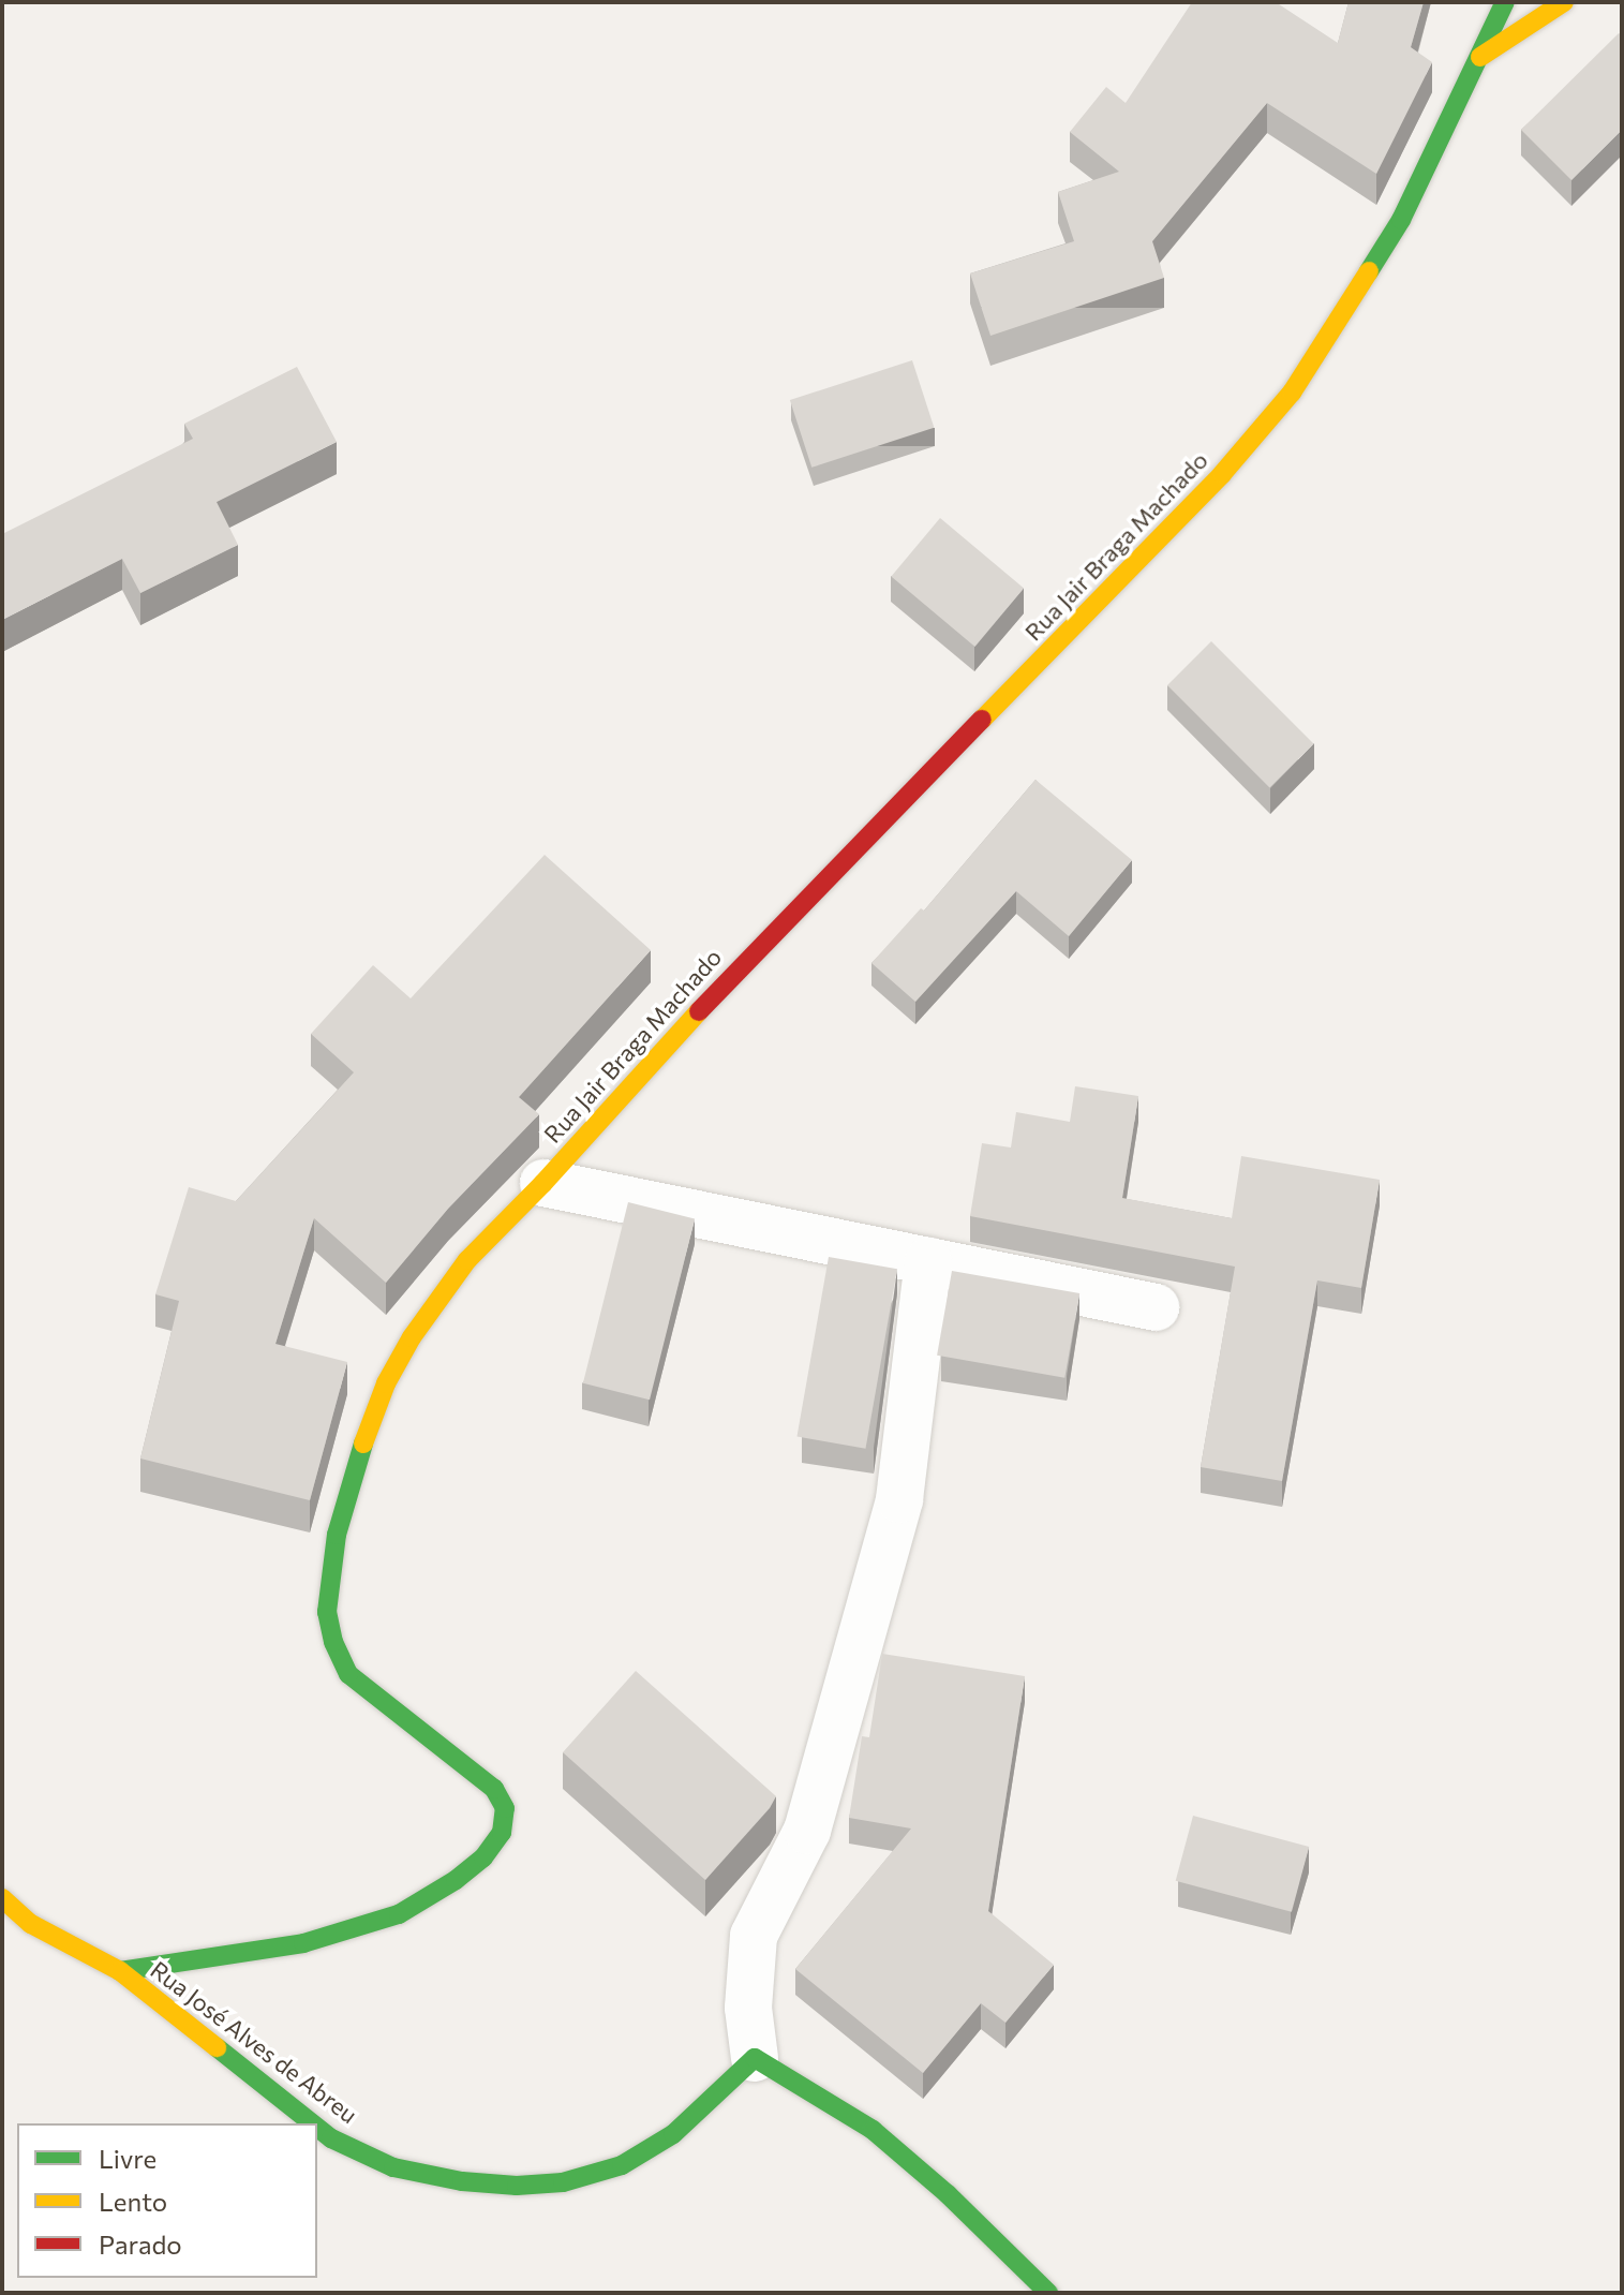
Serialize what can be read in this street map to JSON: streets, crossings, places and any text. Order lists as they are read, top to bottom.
{
  "streets": {
    "street": ["Rua Jair Braga Machado", "Rua José Alves de Abreu"]
  },
  "crossings": [
    ["Rua Jair Braga Machado", "Rua José Alves de Abreu"]
  ],
  "legend": ["Livre", "Lento", "Parado"]
}
